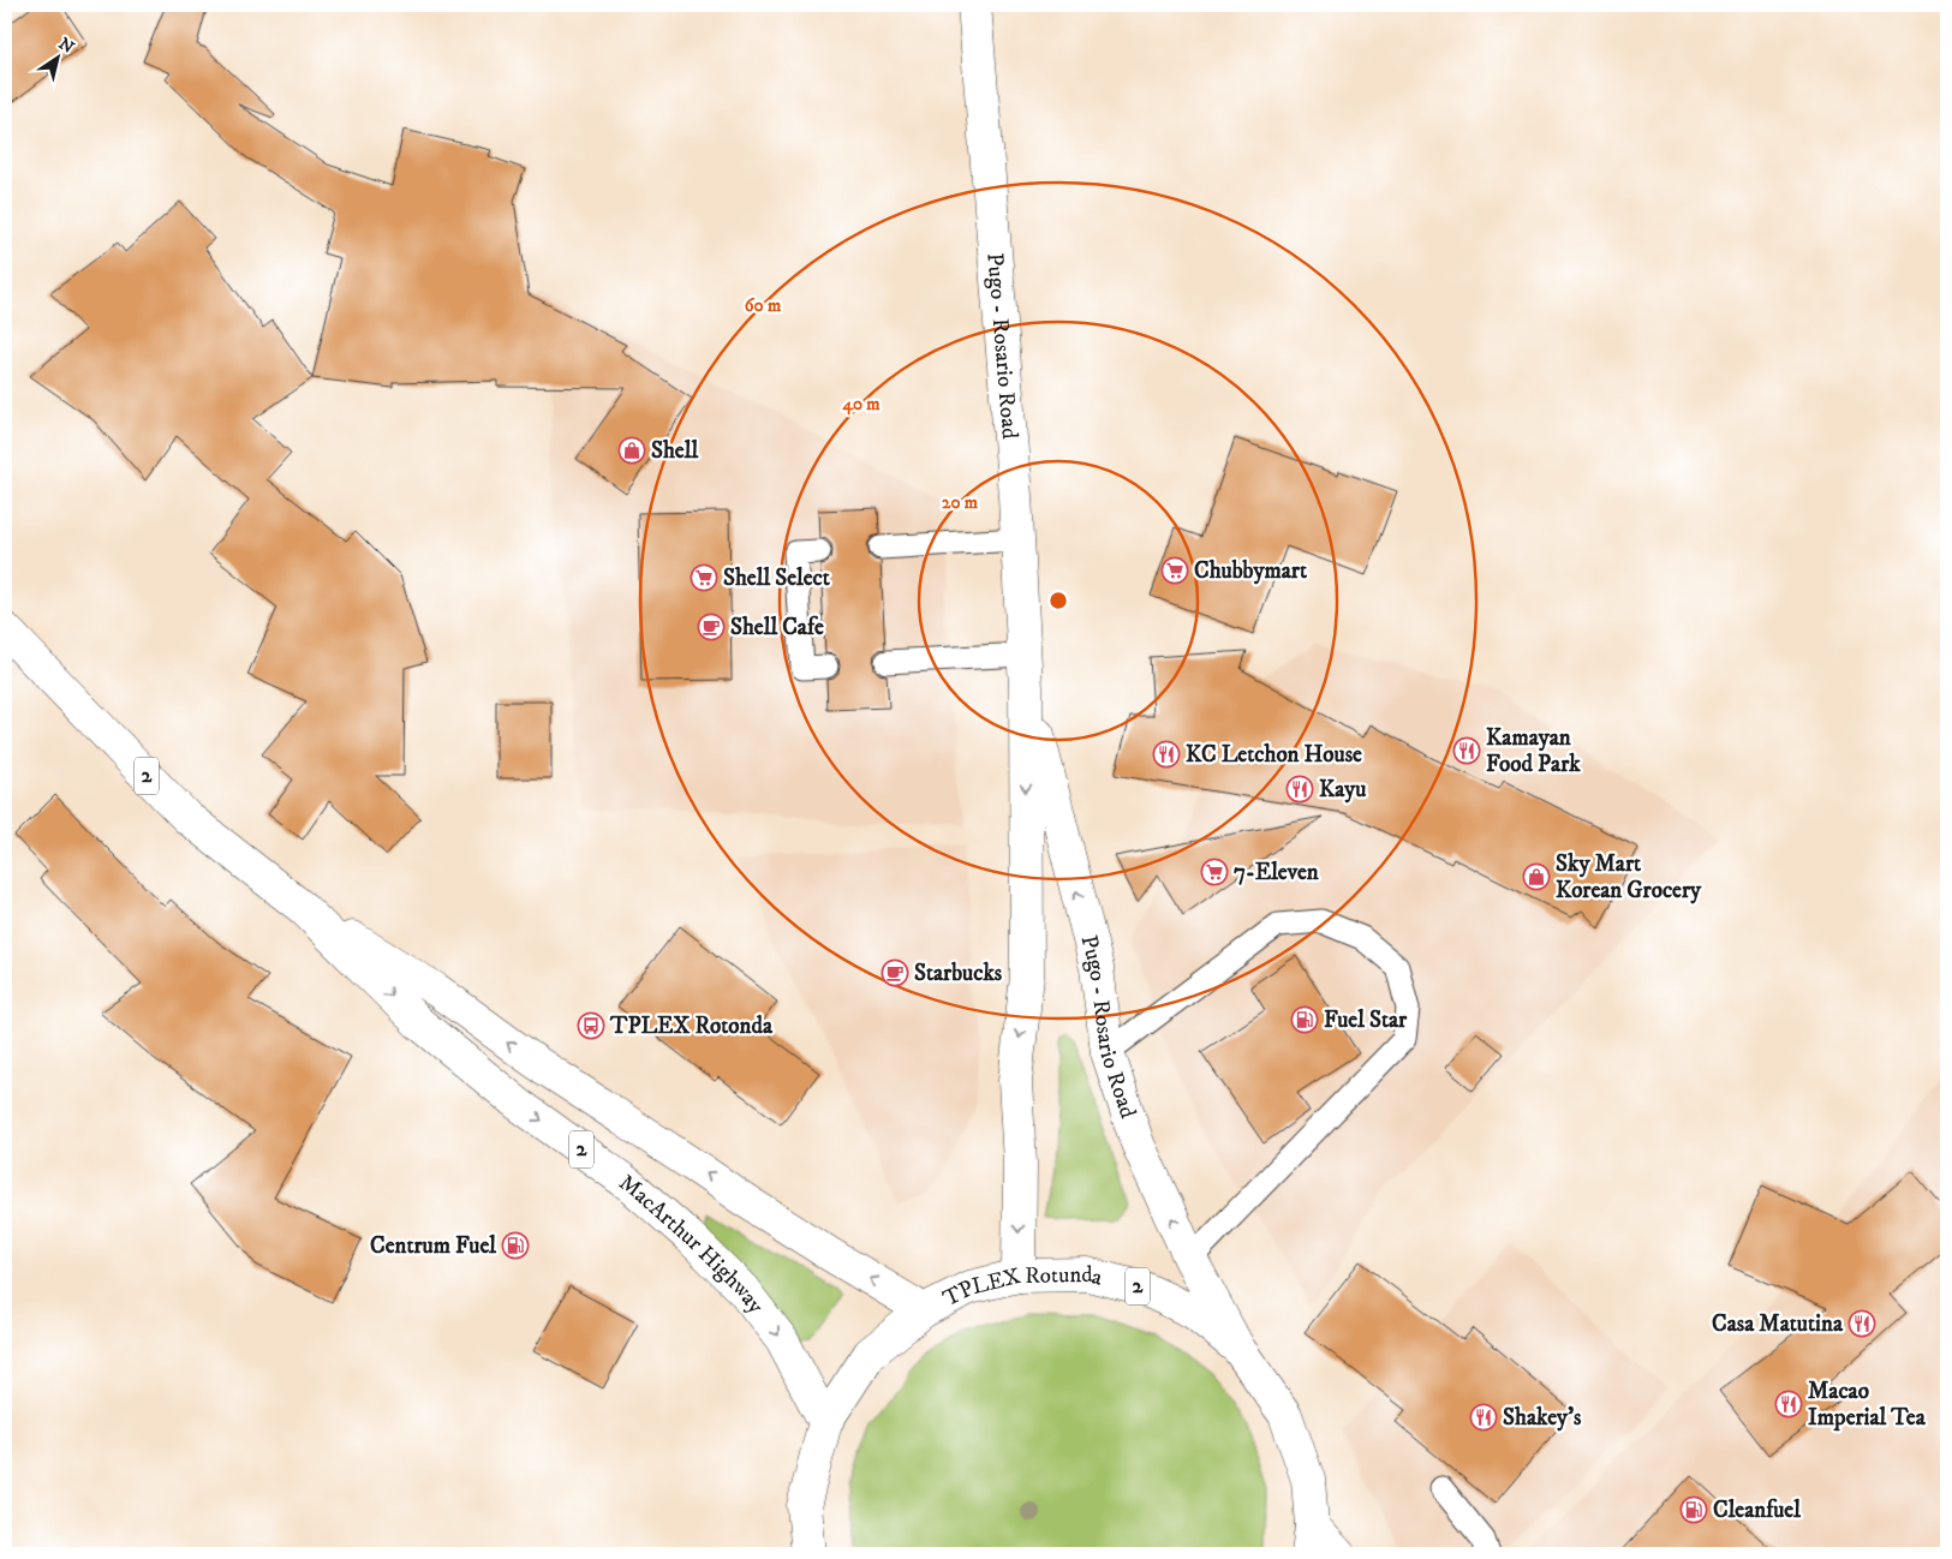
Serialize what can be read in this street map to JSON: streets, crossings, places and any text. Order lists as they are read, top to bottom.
{
  "streets": {
    "main road": [
      "Pugo - Rosario Road",
      "2",
      "MacArthur Highway",
      "TPLEX Rotunda"
    ]
  },
  "crossings": [
    ["Pugo - Rosario Road", "TPLEX Rotunda"],
    ["2", "TPLEX Rotunda"],
    ["MacArthur Highway", "TPLEX Rotunda"]
  ],
  "places": {
    "shop": ["Shell", "Sky Mart Korean Grocery"],
    "supermarket": ["Chubbymart", "Shell Select", "7-Eleven"],
    "cafe": ["Shell Cafe", "Starbucks"],
    "restaurant": [
      "Kamayan Food Park",
      "KC Letchon House",
      "Kayu",
      "Casa Matutina",
      "Macao Imperial Tea",
      "Shakey's"
    ],
    "fuel station": ["Fuel Star", "Centrum Fuel", "Cleanfuel"],
    "bus stop": ["TPLEX Rotonda"]
  },
  "north": "top right",
  "rings": ["60 m", "40 m", "20 m"]
}
